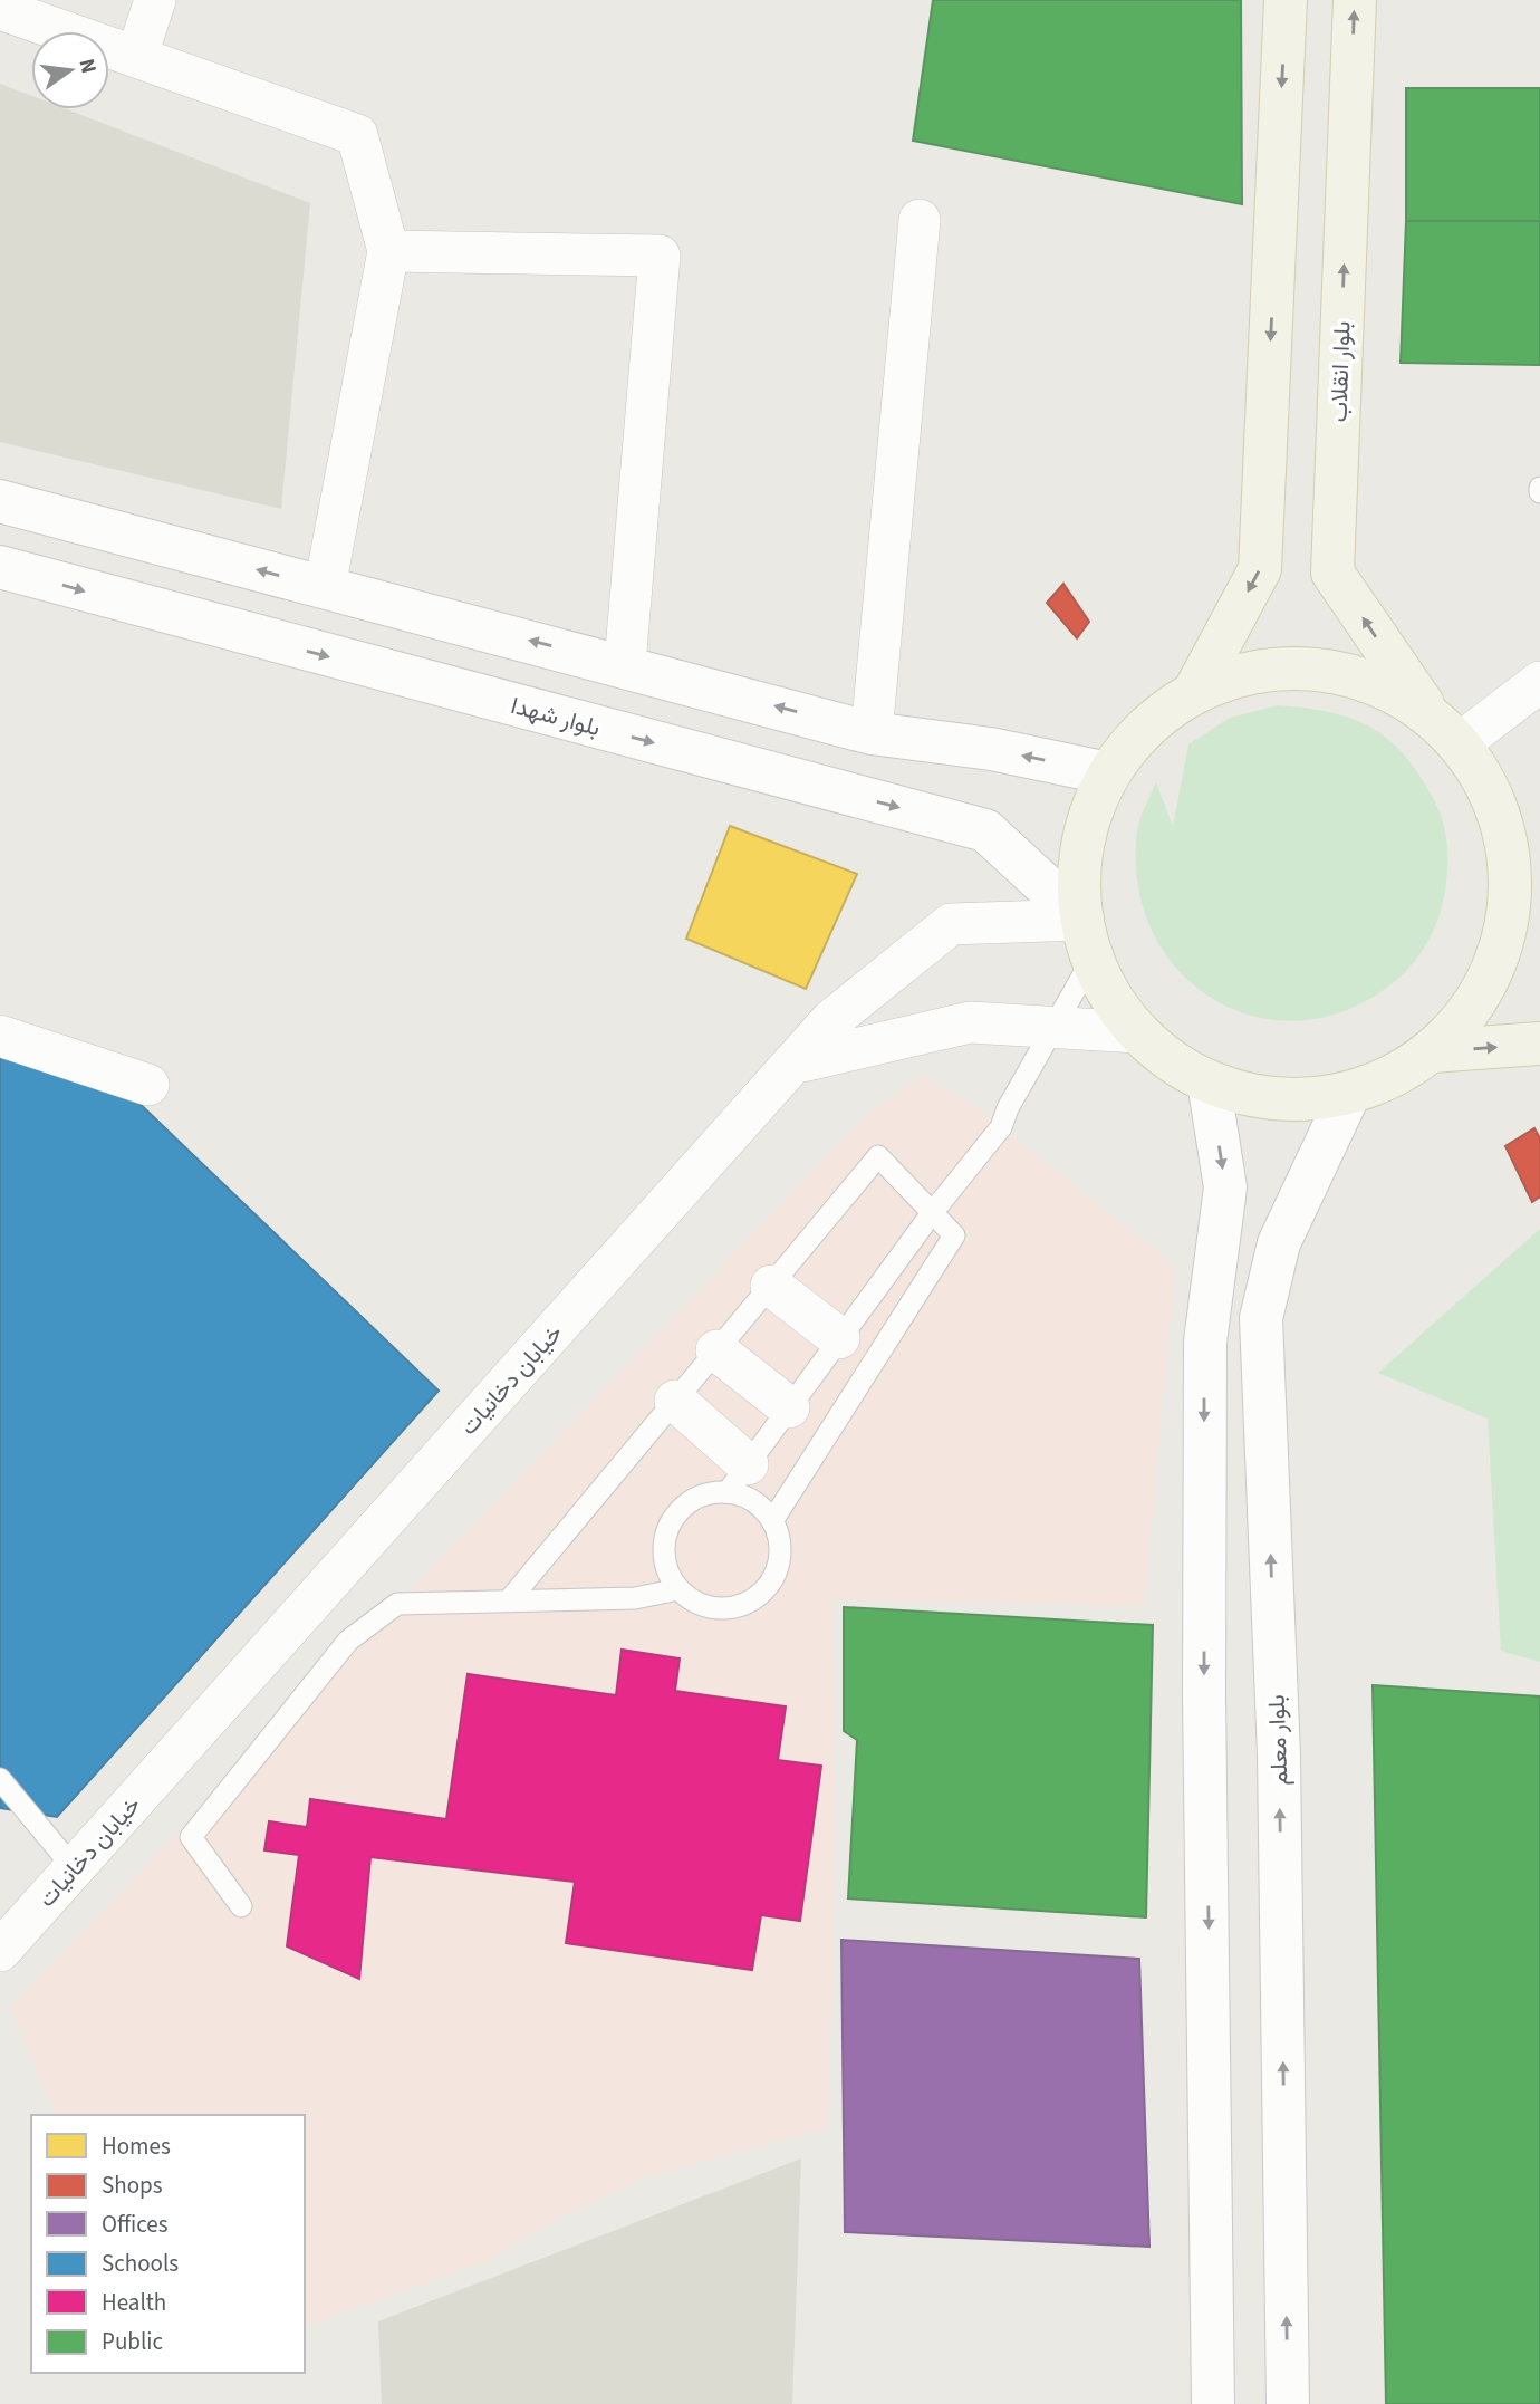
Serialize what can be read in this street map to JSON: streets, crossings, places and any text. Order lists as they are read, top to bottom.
{
  "streets": {
    "main road": ["بلوار انقلاب", "بلوار شهدا", "بلوار معلم"],
    "street": ["خیابان دخانیات"]
  },
  "crossings": [
    ["بلوار شهدا", "خیابان دخانیات"]
  ],
  "legend": [
    "Homes",
    "Shops",
    "Offices",
    "Schools",
    "Health",
    "Public"
  ],
  "north": "right"
}
